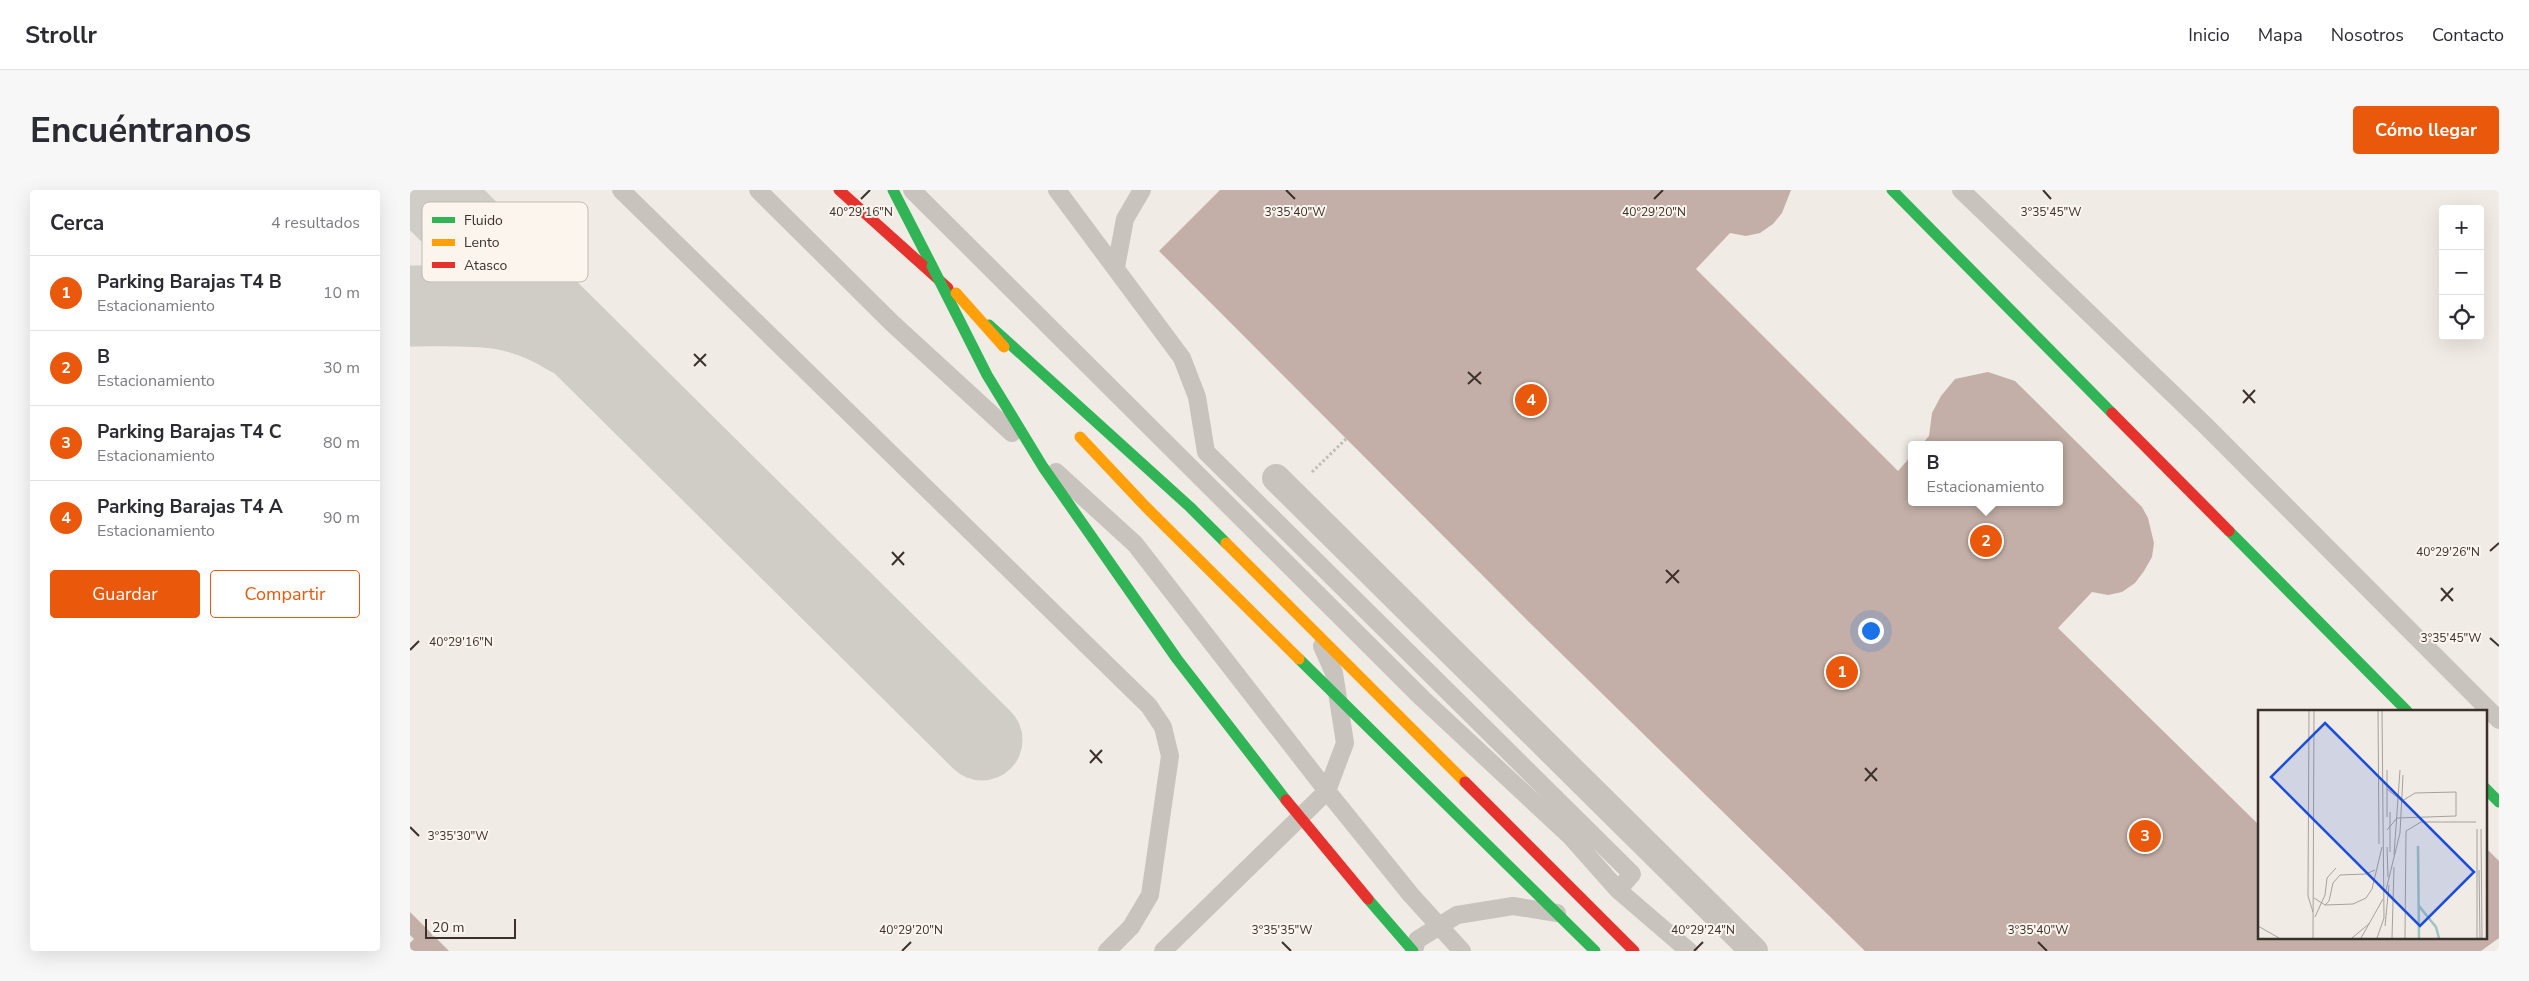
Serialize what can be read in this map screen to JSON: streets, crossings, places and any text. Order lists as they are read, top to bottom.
{
  "legend": ["Fluido", "Lento", "Atasco"],
  "scale_bar": "20 m",
  "page": {
    "header": "Strollr",
    "nav": [
      "Inicio",
      "Mapa",
      "Nosotros",
      "Contacto"
    ],
    "buttons": [
      "Cómo llegar",
      ["Guardar", "Compartir"]
    ],
    "title": "Encuéntranos",
    "heading": ["Cerca", "4 resultados"],
    "map_buttons": ["+", "−"],
    "list": [
      {
        "mark": "1",
        "name": "Parking Barajas T4 B",
        "note": "Estacionamiento",
        "value": "10 m"
      },
      {
        "mark": "2",
        "name": "B",
        "note": "Estacionamiento",
        "value": "30 m"
      },
      {
        "mark": "3",
        "name": "Parking Barajas T4 C",
        "note": "Estacionamiento",
        "value": "80 m"
      },
      {
        "mark": "4",
        "name": "Parking Barajas T4 A",
        "note": "Estacionamiento",
        "value": "90 m"
      }
    ],
    "pins": [
      "4",
      "2",
      "1",
      "3"
    ],
    "popup": ["B", "Estacionamiento"],
    "scale": "20 m"
  },
  "coordinates": [
    "40°29'16\"N",
    "3°35'40\"W",
    "40°29'20\"N",
    "3°35'45\"W",
    "40°29'26\"N",
    "3°35'30\"W",
    "3°35'35\"W",
    "40°29'24\"N"
  ]
}
